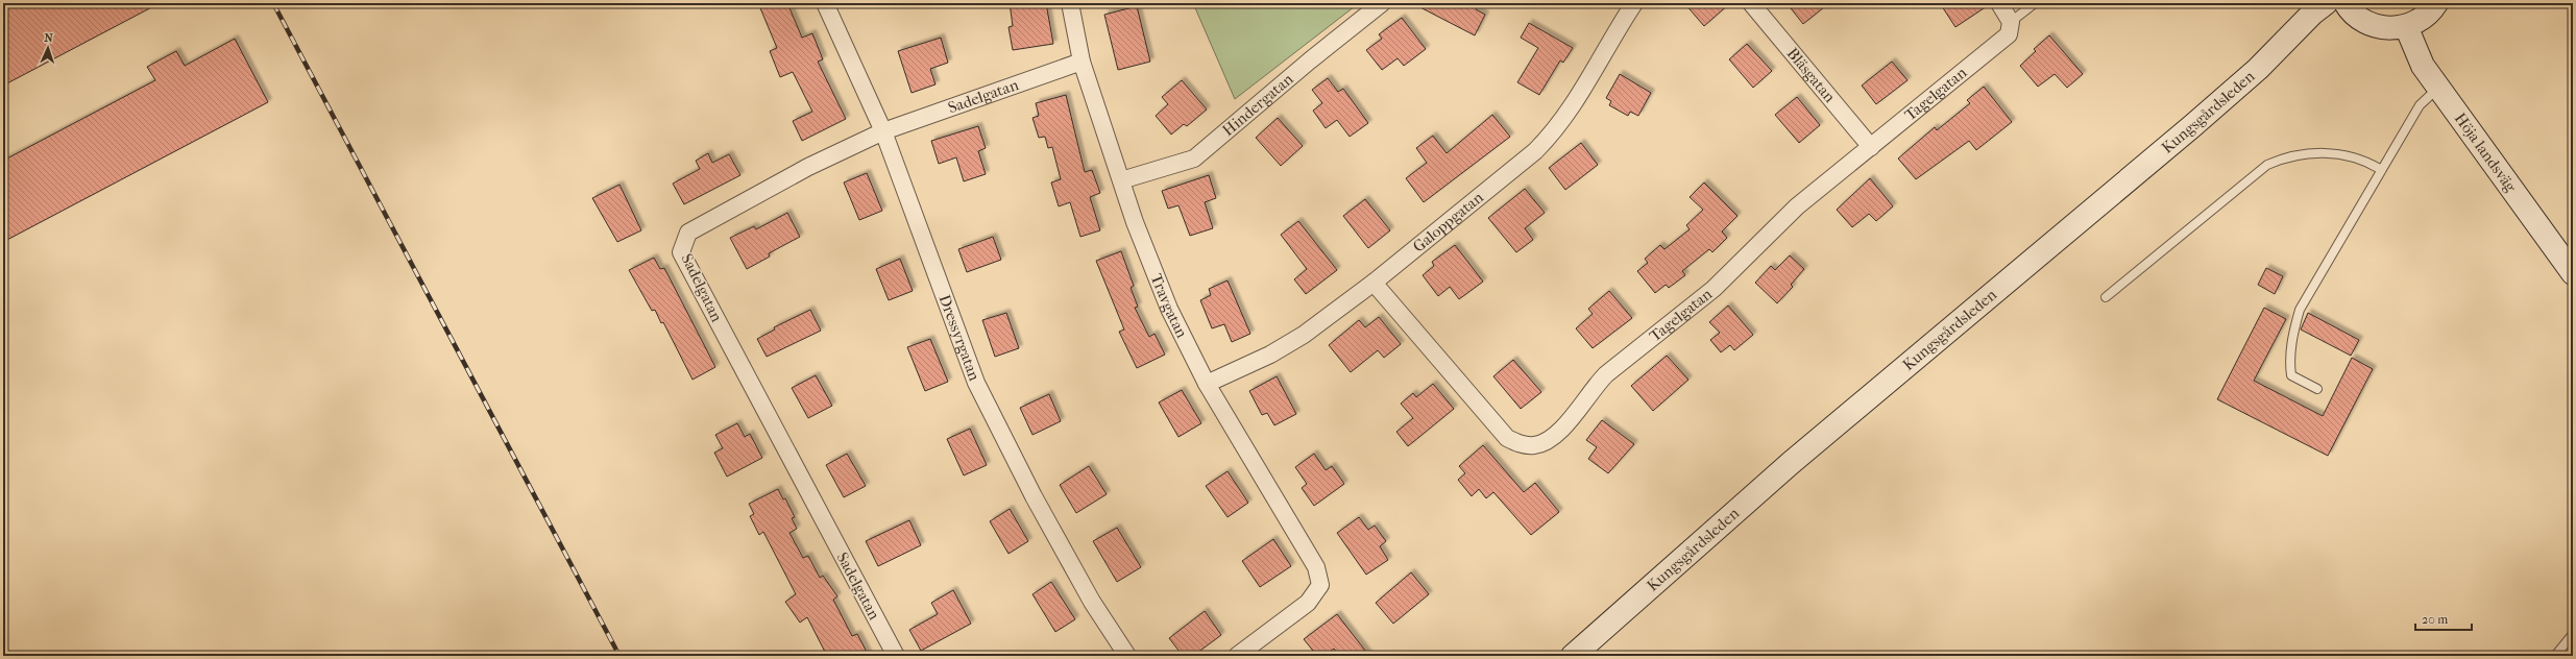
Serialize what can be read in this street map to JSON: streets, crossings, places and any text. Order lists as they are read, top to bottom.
{
  "streets": {
    "main road": ["Kungsgårdsleden", "Höja landsväg"],
    "street": [
      "Bläsgatan",
      "Tagelgatan",
      "Sadelgatan",
      "Hindergatan",
      "Galoppgatan",
      "Travgatan",
      "Dressyrgatan"
    ]
  },
  "crossings": [
    ["Bläsgatan", "Tagelgatan"],
    ["Tagelgatan", "Galoppgatan"],
    ["Sadelgatan", "Travgatan"],
    ["Sadelgatan", "Dressyrgatan"],
    ["Hindergatan", "Travgatan"],
    ["Galoppgatan", "Travgatan"]
  ],
  "scale_bar": "20 m",
  "north": "top"
}
